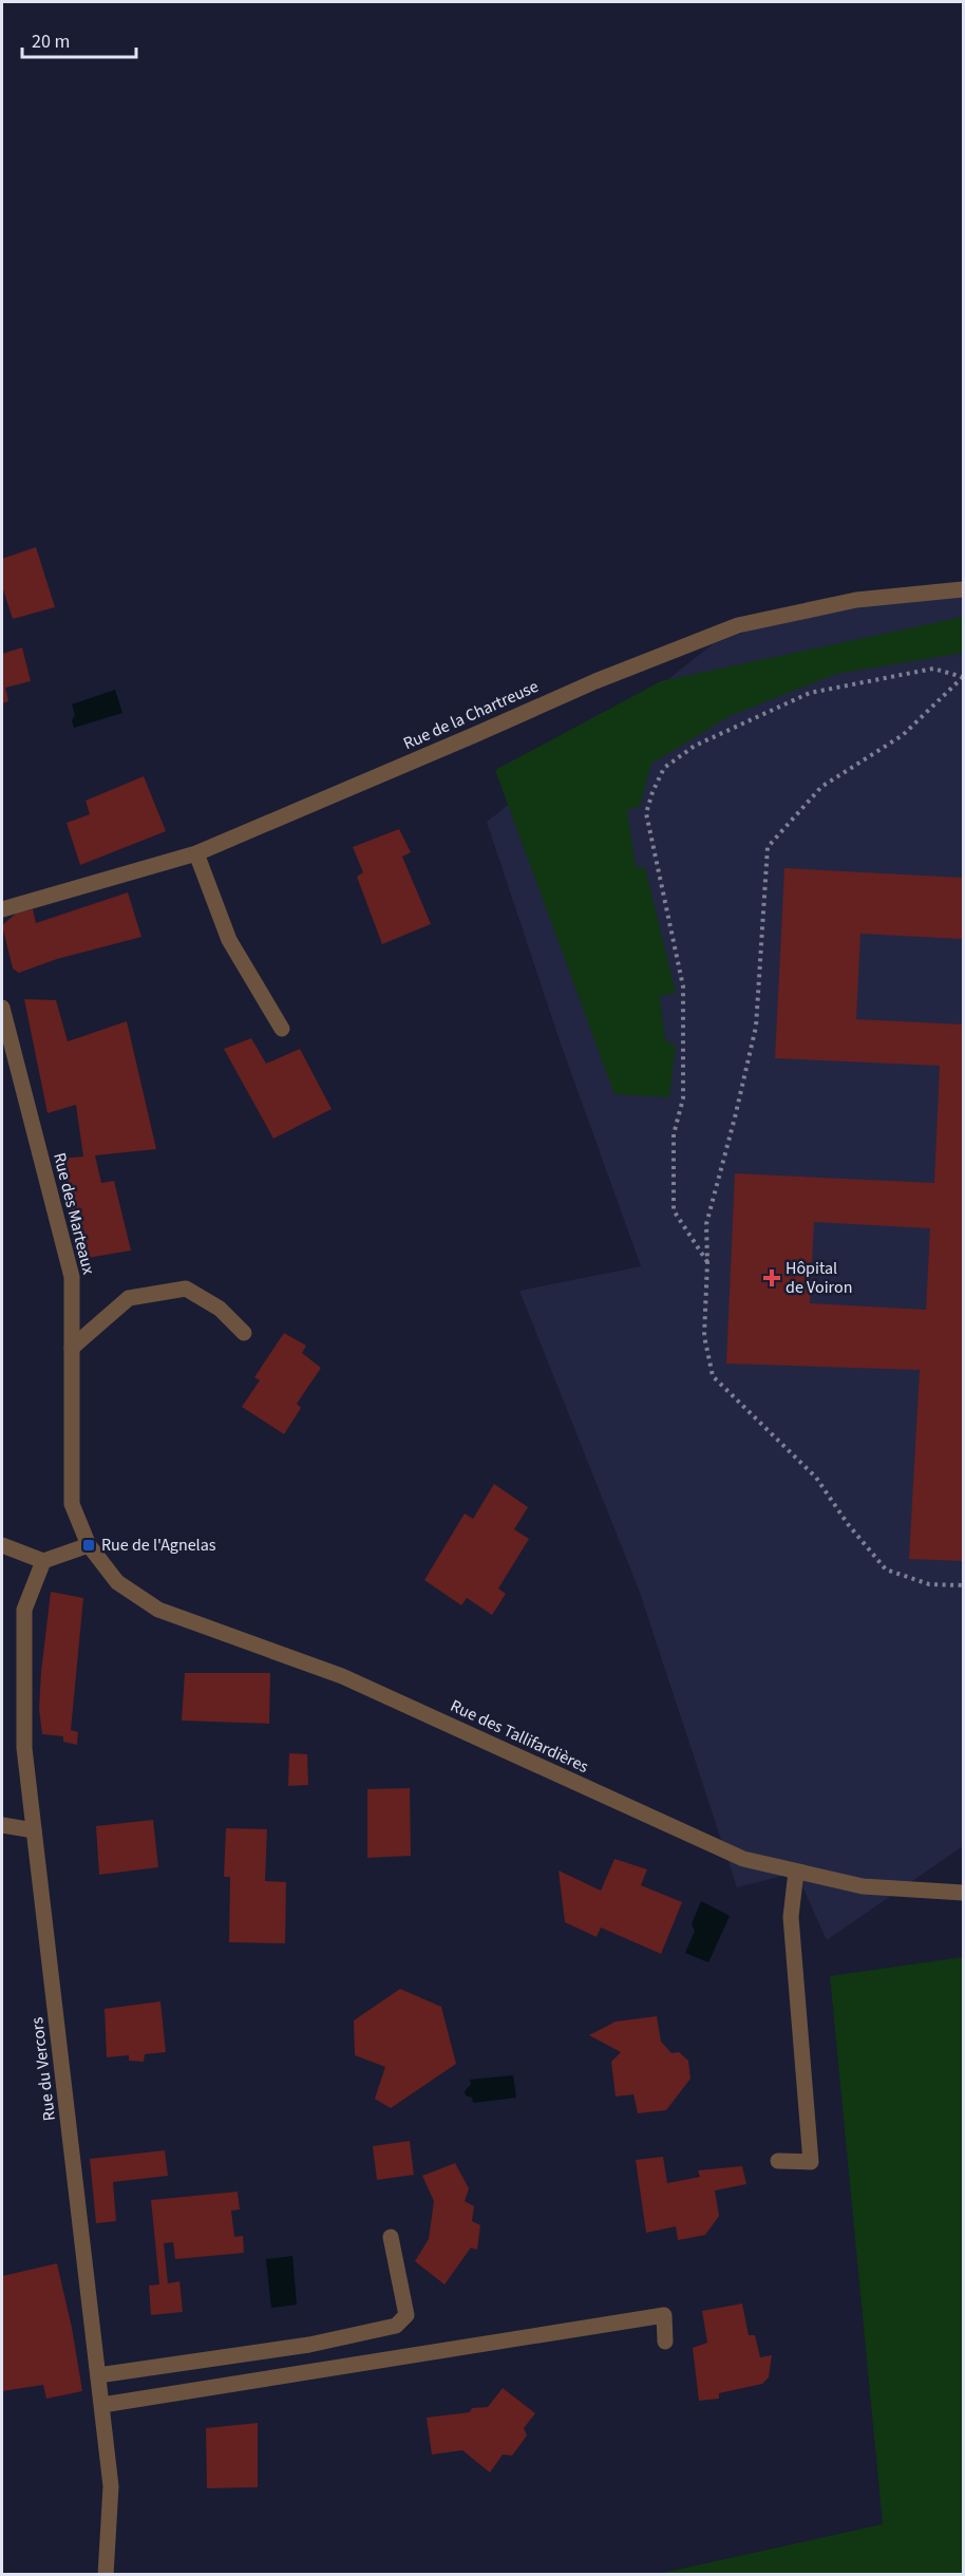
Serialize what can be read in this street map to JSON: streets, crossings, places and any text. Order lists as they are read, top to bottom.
{
  "streets": {
    "street": [
      "Rue de la Chartreuse",
      "Rue des Marteaux",
      "Rue des Tallifardières",
      "Rue du Vercors"
    ]
  },
  "crossings": [
    ["Rue des Marteaux", "Rue des Tallifardières"]
  ],
  "places": {
    "health": ["Hôpital de Voiron"],
    "transit": ["Rue de l'Agnelas"]
  },
  "scale_bar": "20 m"
}
